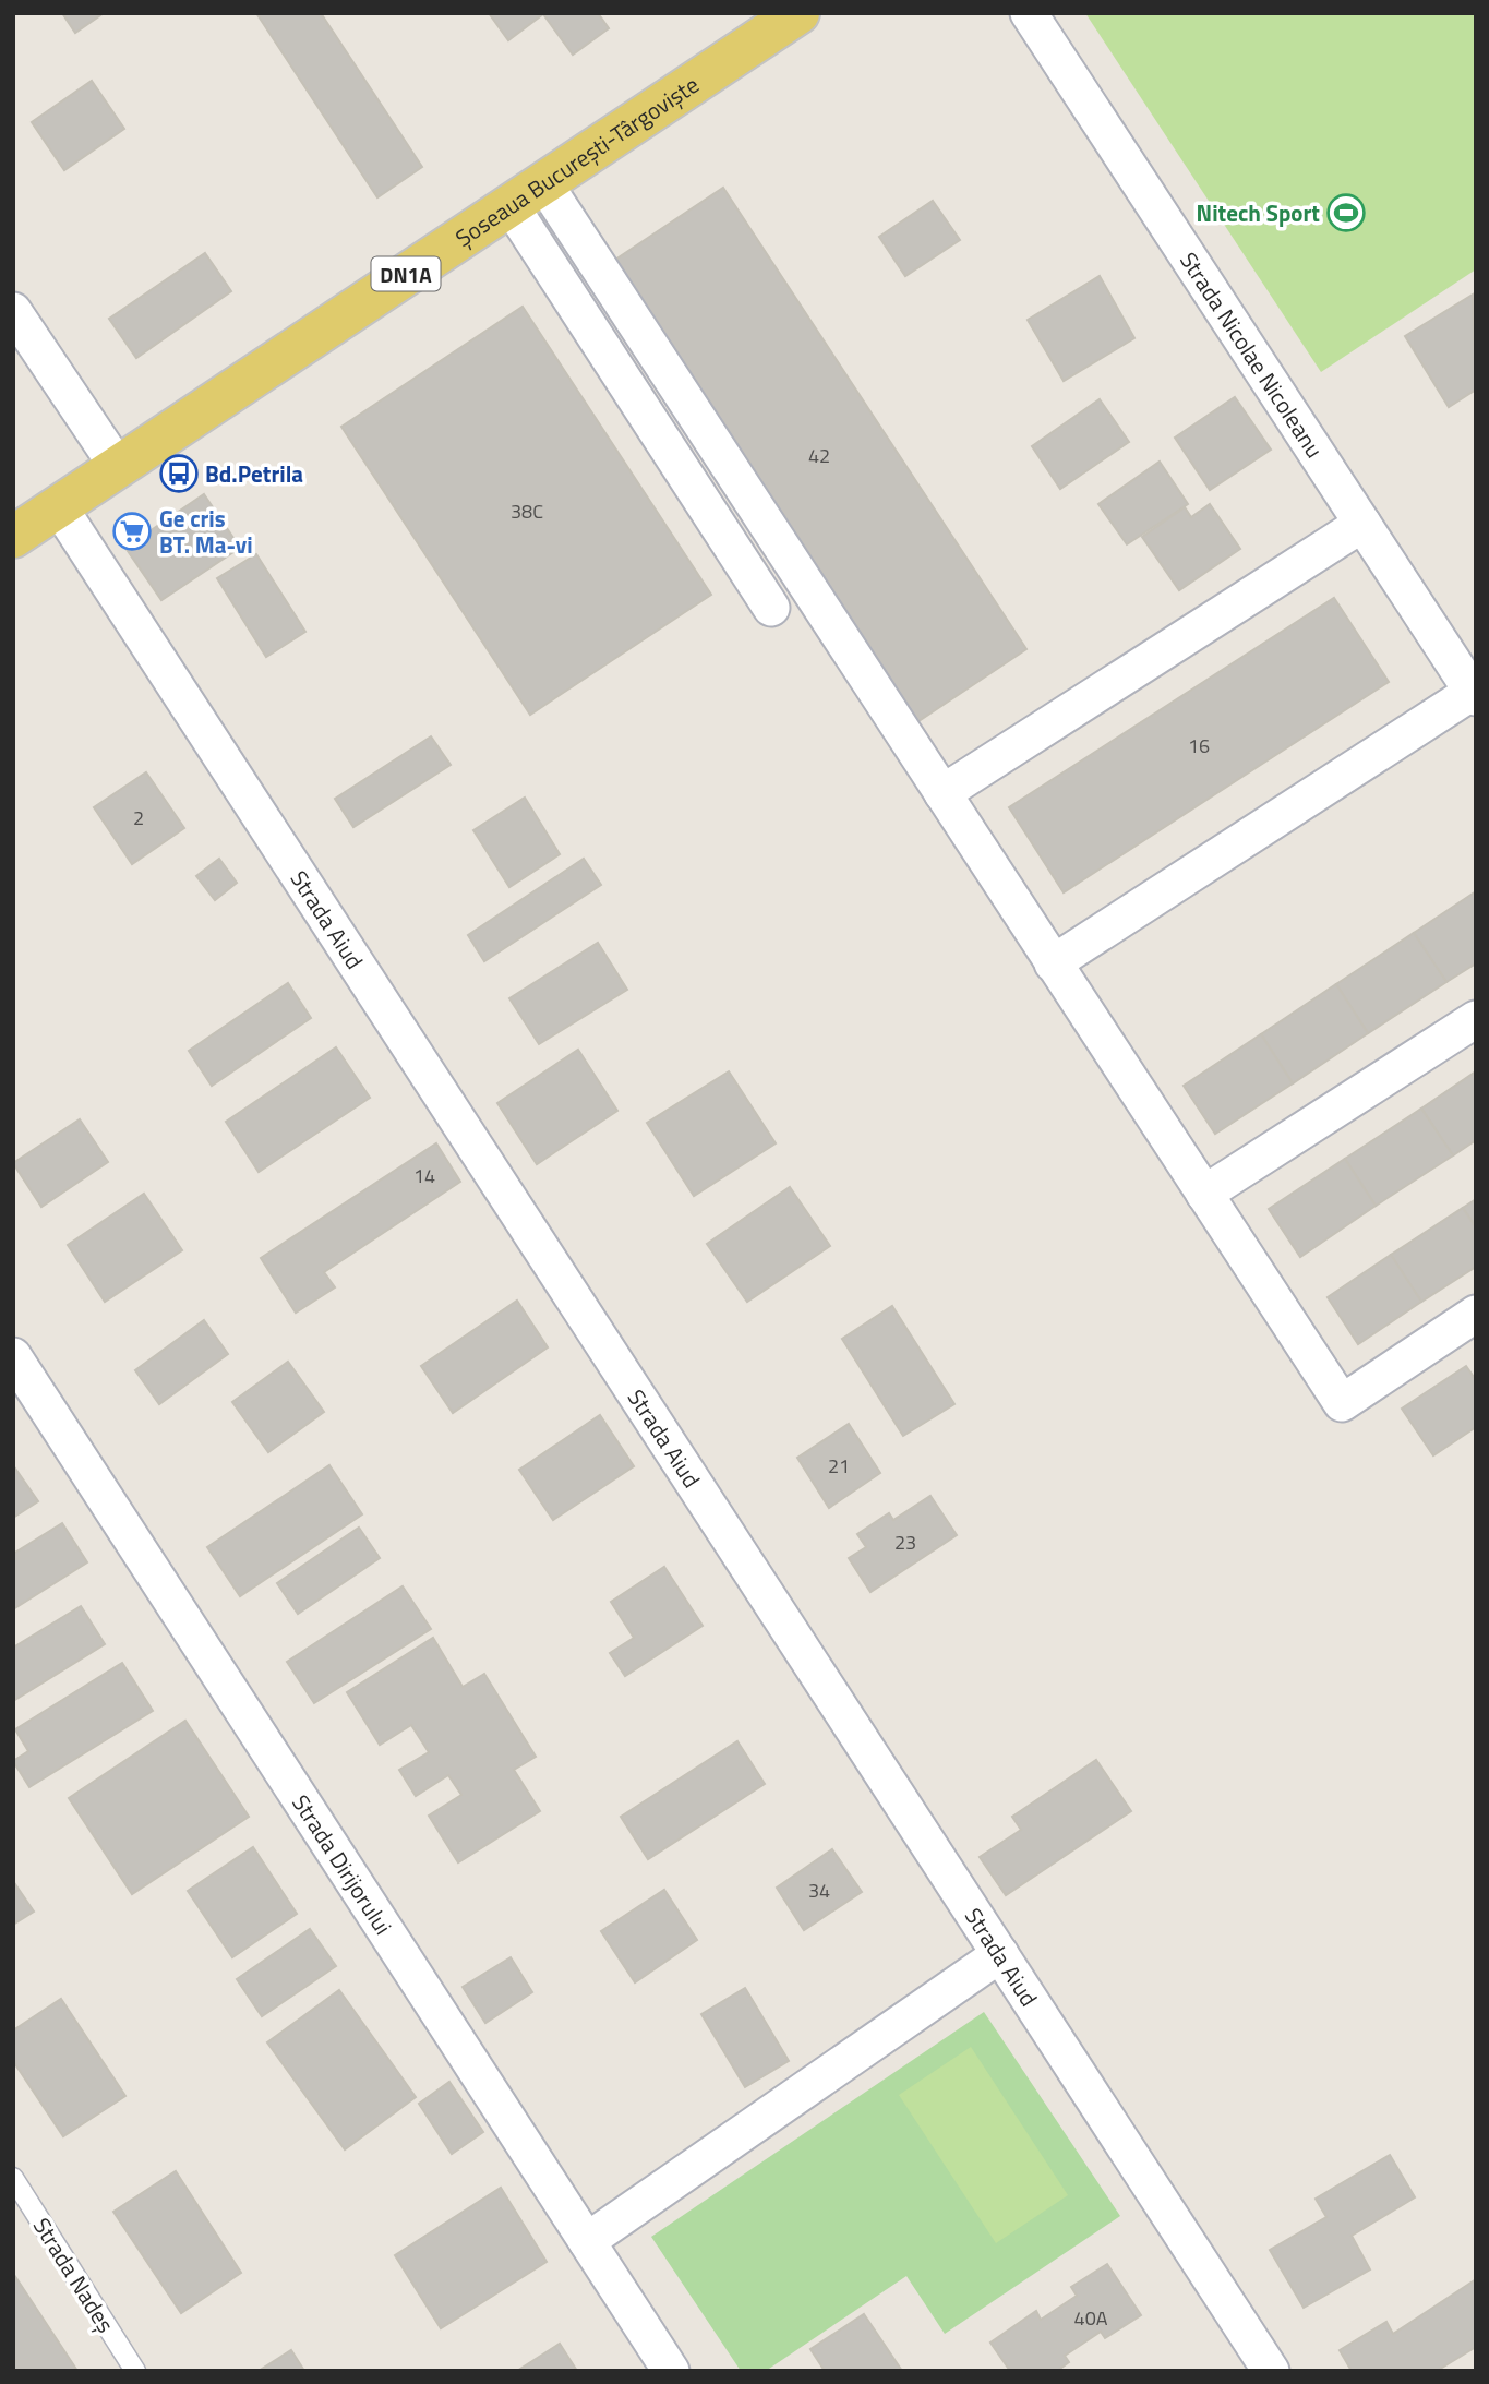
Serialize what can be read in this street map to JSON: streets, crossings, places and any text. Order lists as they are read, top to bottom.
{
  "streets": {
    "main road": ["Șoseaua București-Târgoviște", "DN1A"],
    "street": ["Strada Nicolae Nicoleanu", "Strada Aiud", "Strada Dirijorului"],
    "lane": ["Strada Nadeș"]
  },
  "crossings": [
    ["Șoseaua București-Târgoviște", "Strada Aiud"]
  ],
  "places": {
    "sports": ["Nitech Sport"],
    "bus stop": ["Bd.Petrila"],
    "supermarket": ["Ge cris BT. Ma-vi"]
  },
  "house_numbers": [
    "42",
    "38C",
    "16",
    "2",
    "14",
    "21",
    "23",
    "34",
    "40A"
  ]
}
